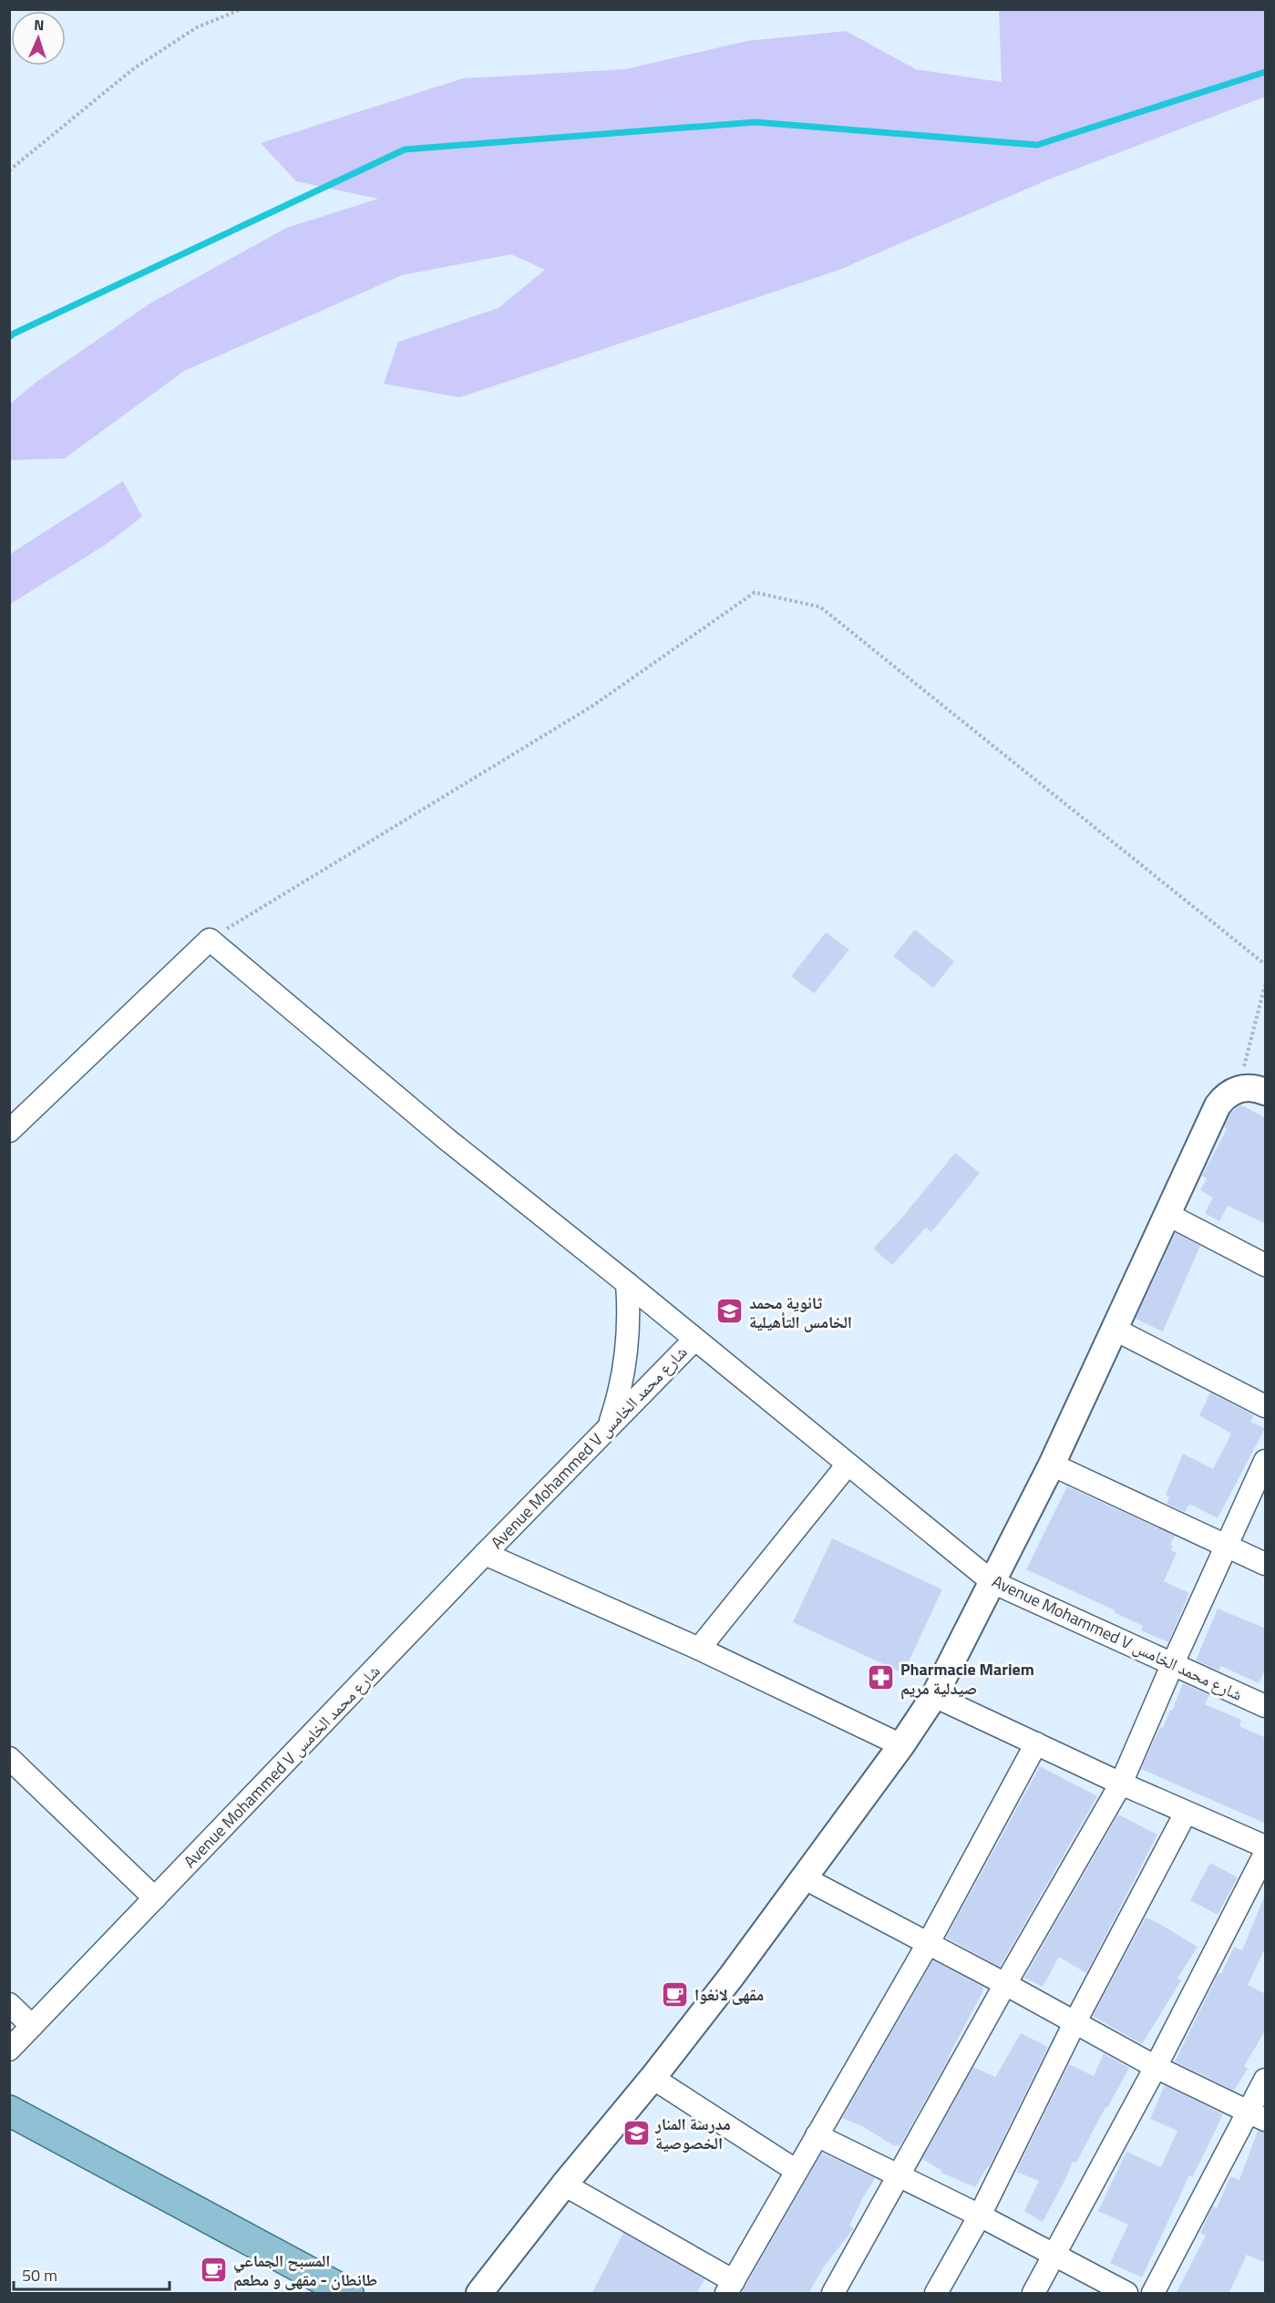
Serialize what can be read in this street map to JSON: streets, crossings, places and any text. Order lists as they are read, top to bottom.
{
  "streets": {
    "street": ["Avenue Mohammed V شارع محمد الخامس"]
  },
  "places": {
    "school or university": ["ثانوية محمد الخامس التأهيلية", "مدرسة المنار الخصوصية"],
    "pharmacy": ["Pharmacie Mariem صيدلية مريم"],
    "cafe": ["مقهى لانغوا", "المسبح الجماعي طانطان - مقهى و مطعم"]
  },
  "scale_bar": "50 m",
  "north": "top"
}
